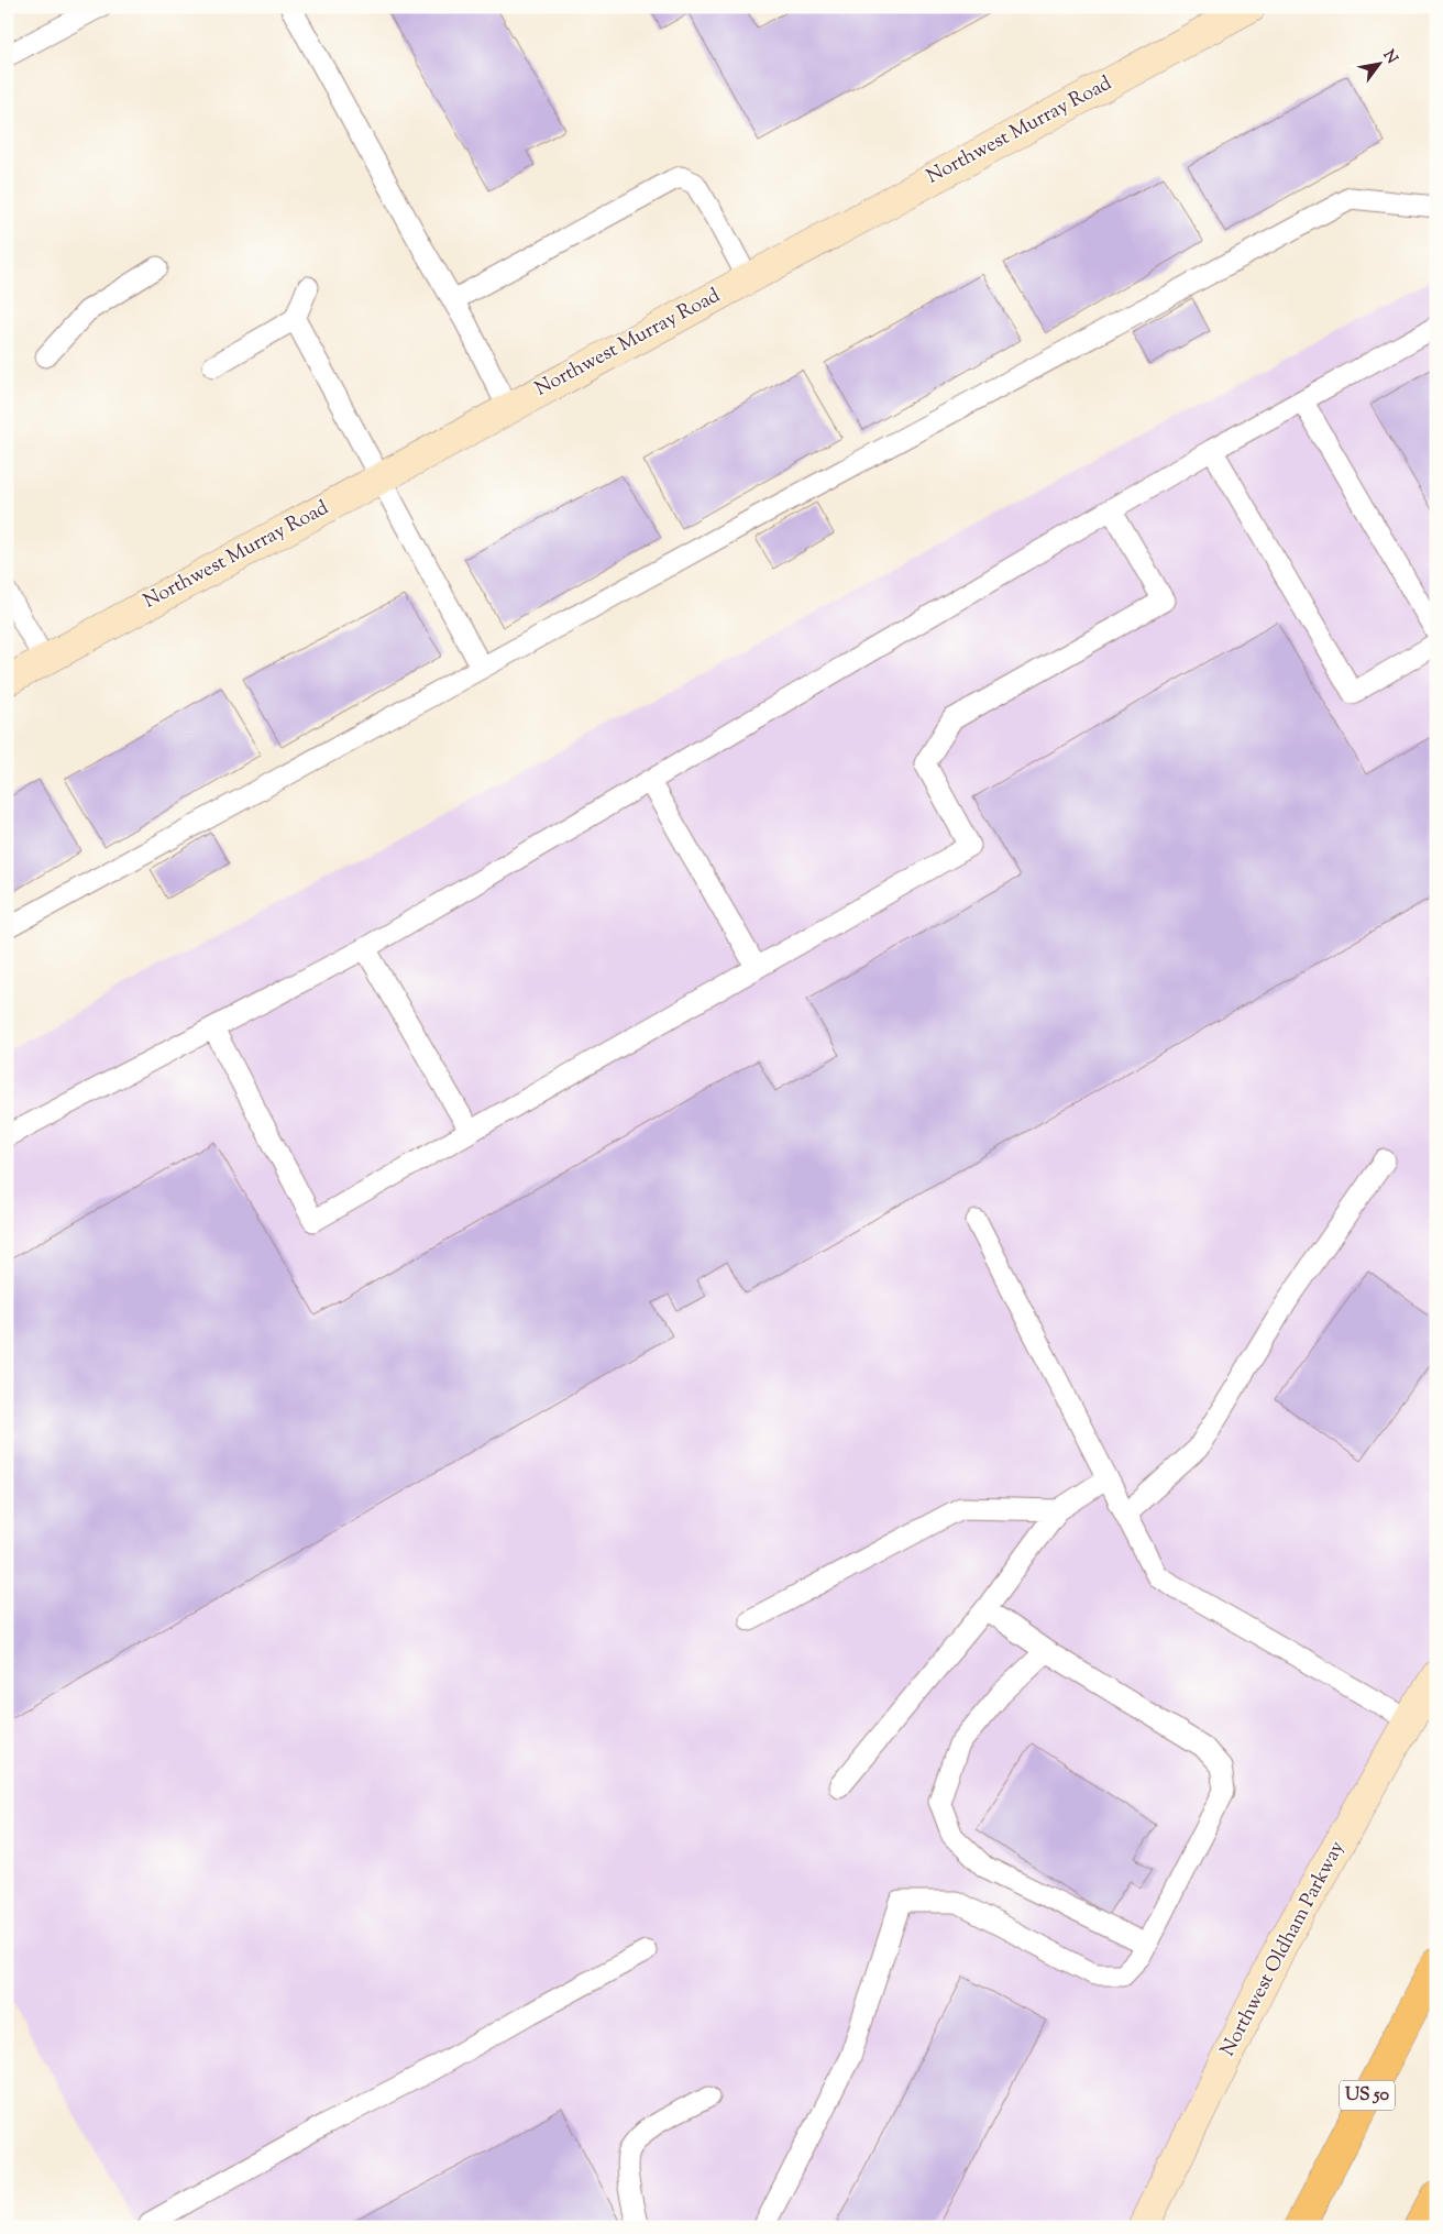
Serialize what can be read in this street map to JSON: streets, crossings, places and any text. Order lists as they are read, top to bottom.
{
  "streets": {
    "highway": ["US 50"],
    "street": ["Northwest Murray Road", "Northwest Oldham Parkway"]
  },
  "north": "top right"
}
